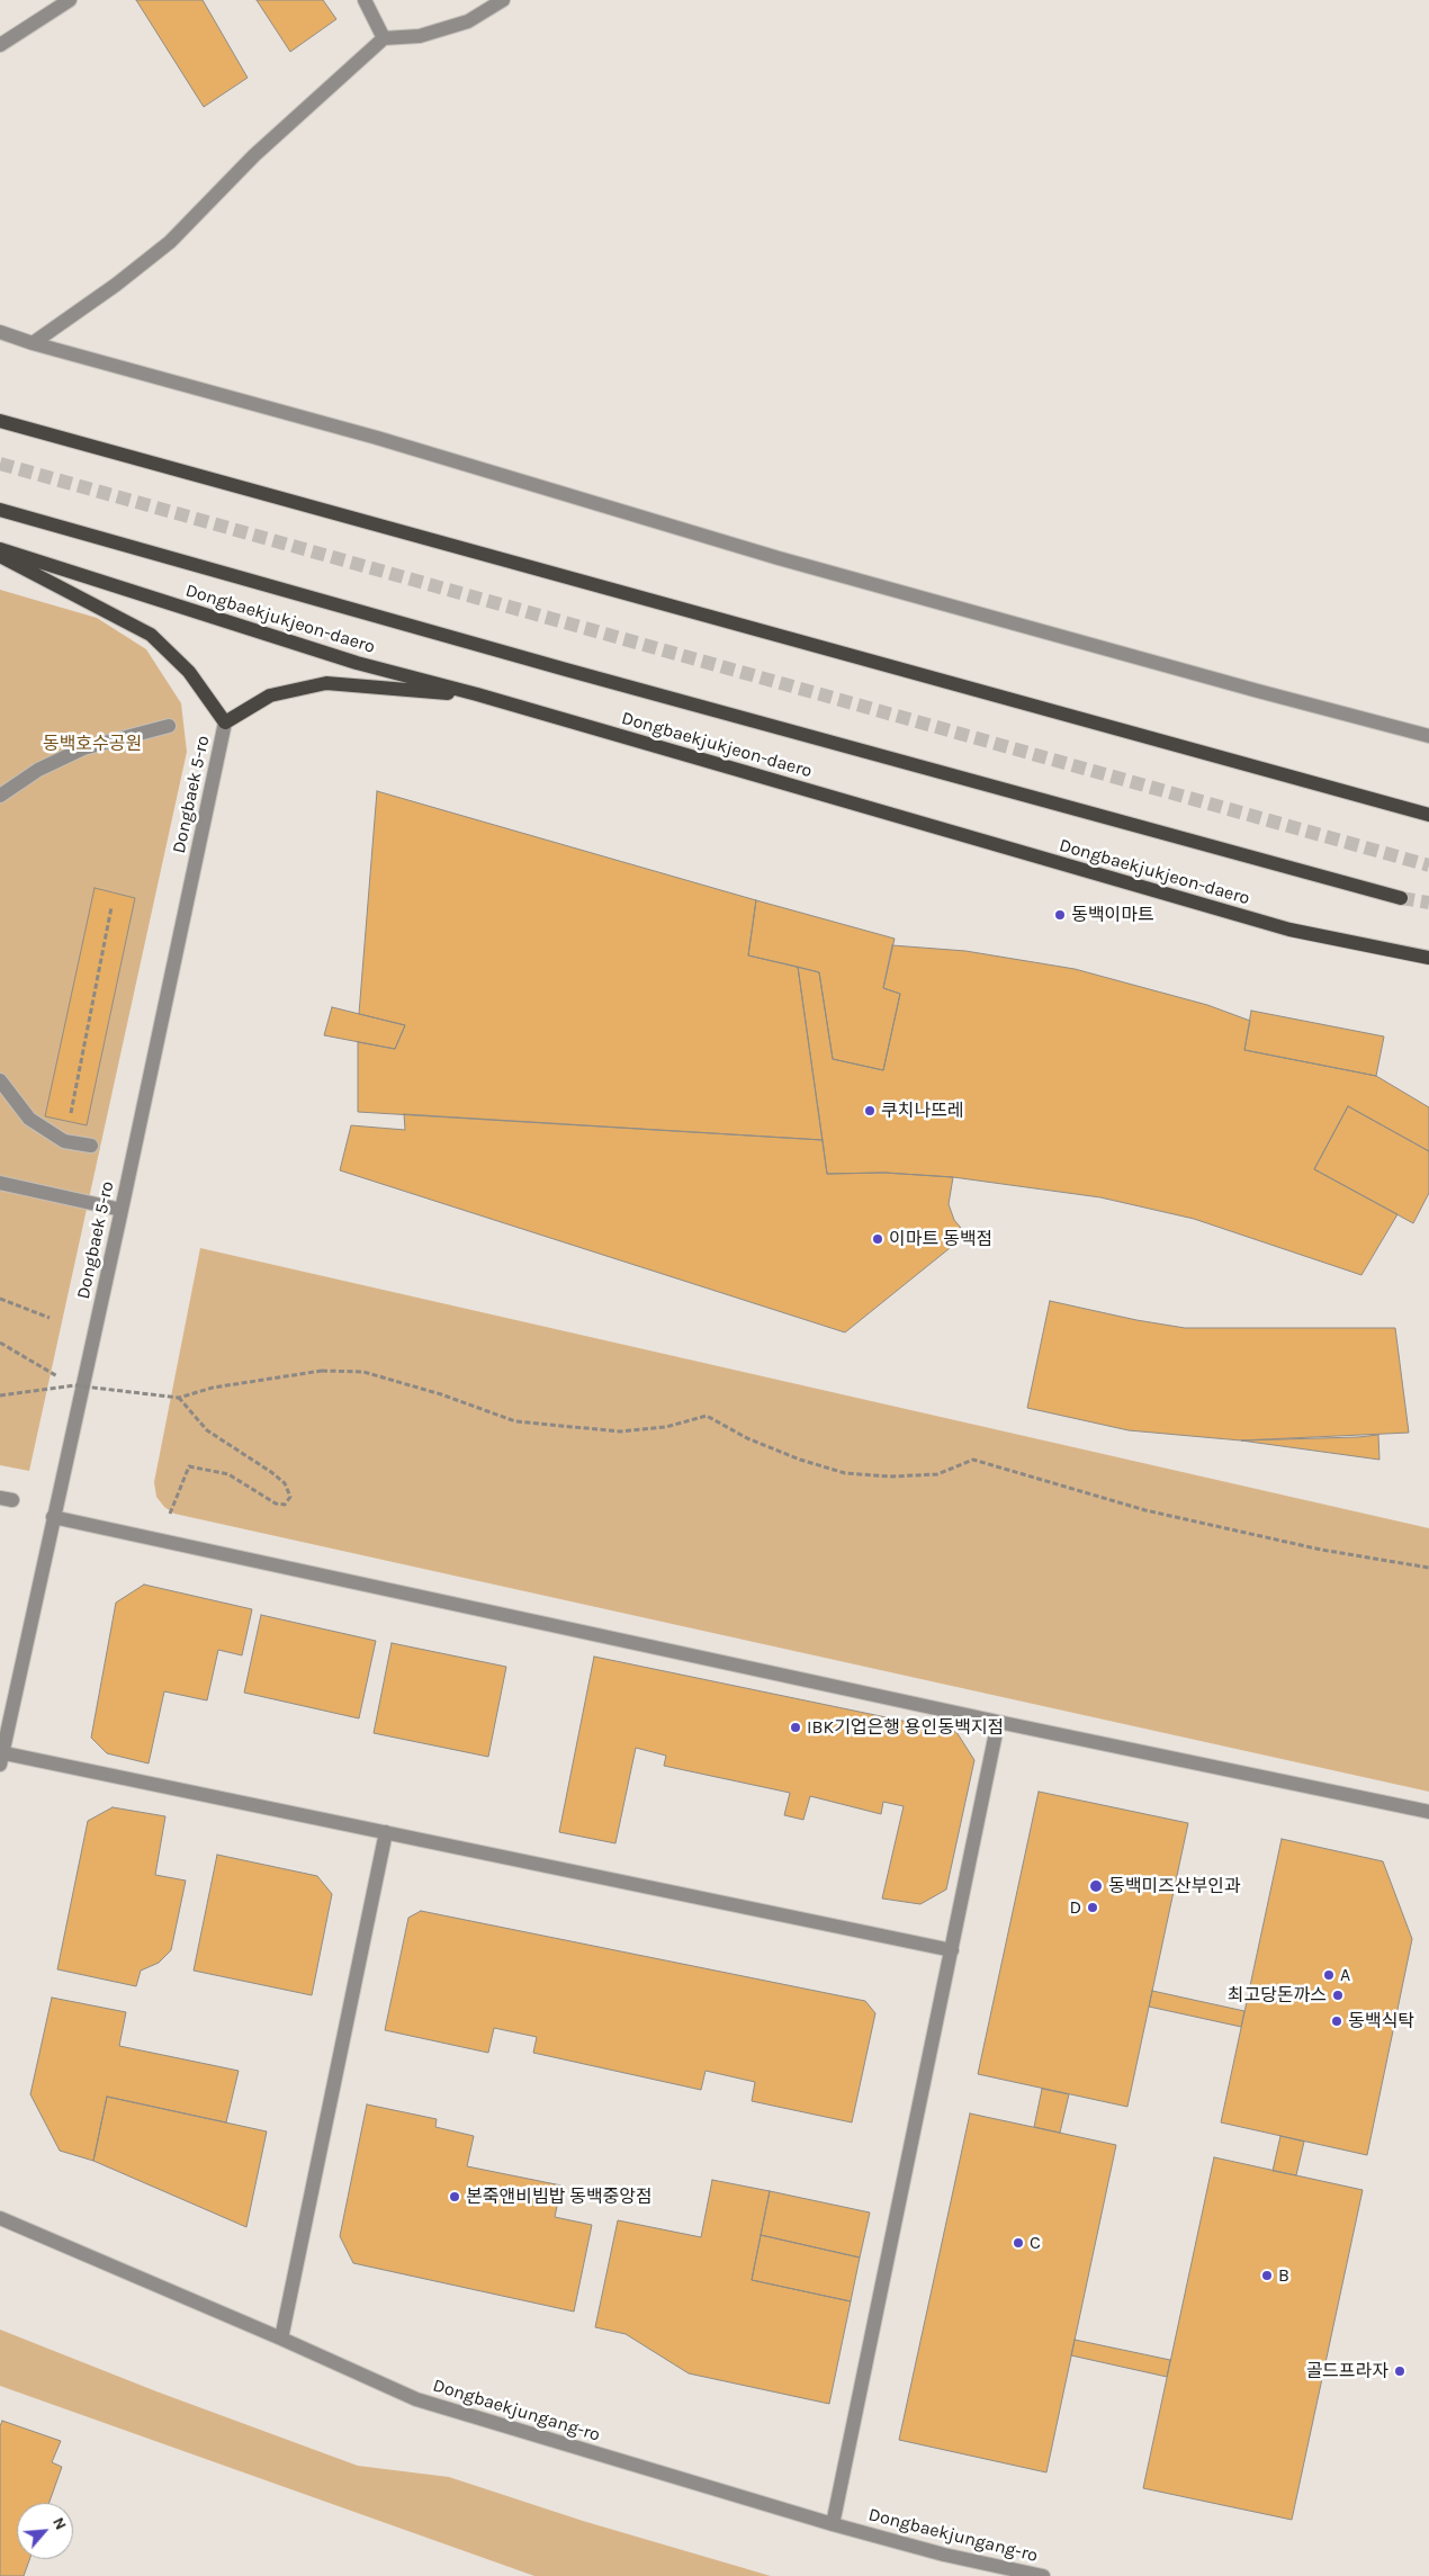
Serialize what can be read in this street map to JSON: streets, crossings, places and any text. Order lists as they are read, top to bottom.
{
  "streets": {
    "main road": ["Dongbaekjukjeon-daero"],
    "street": ["Dongbaek 5-ro", "Dongbaekjungang-ro"]
  },
  "parks": ["동백호수공원"],
  "places": [
    "동백이마트",
    "쿠치나뜨레",
    "이마트 동백점",
    "IBK기업은행 용인동백지점",
    "동백미즈산부인과",
    "D",
    "A",
    "최고당돈까스",
    "동백식탁",
    "본죽앤비빔밥 동백중앙점",
    "C",
    "B",
    "골드프라자"
  ],
  "north": "top right"
}
